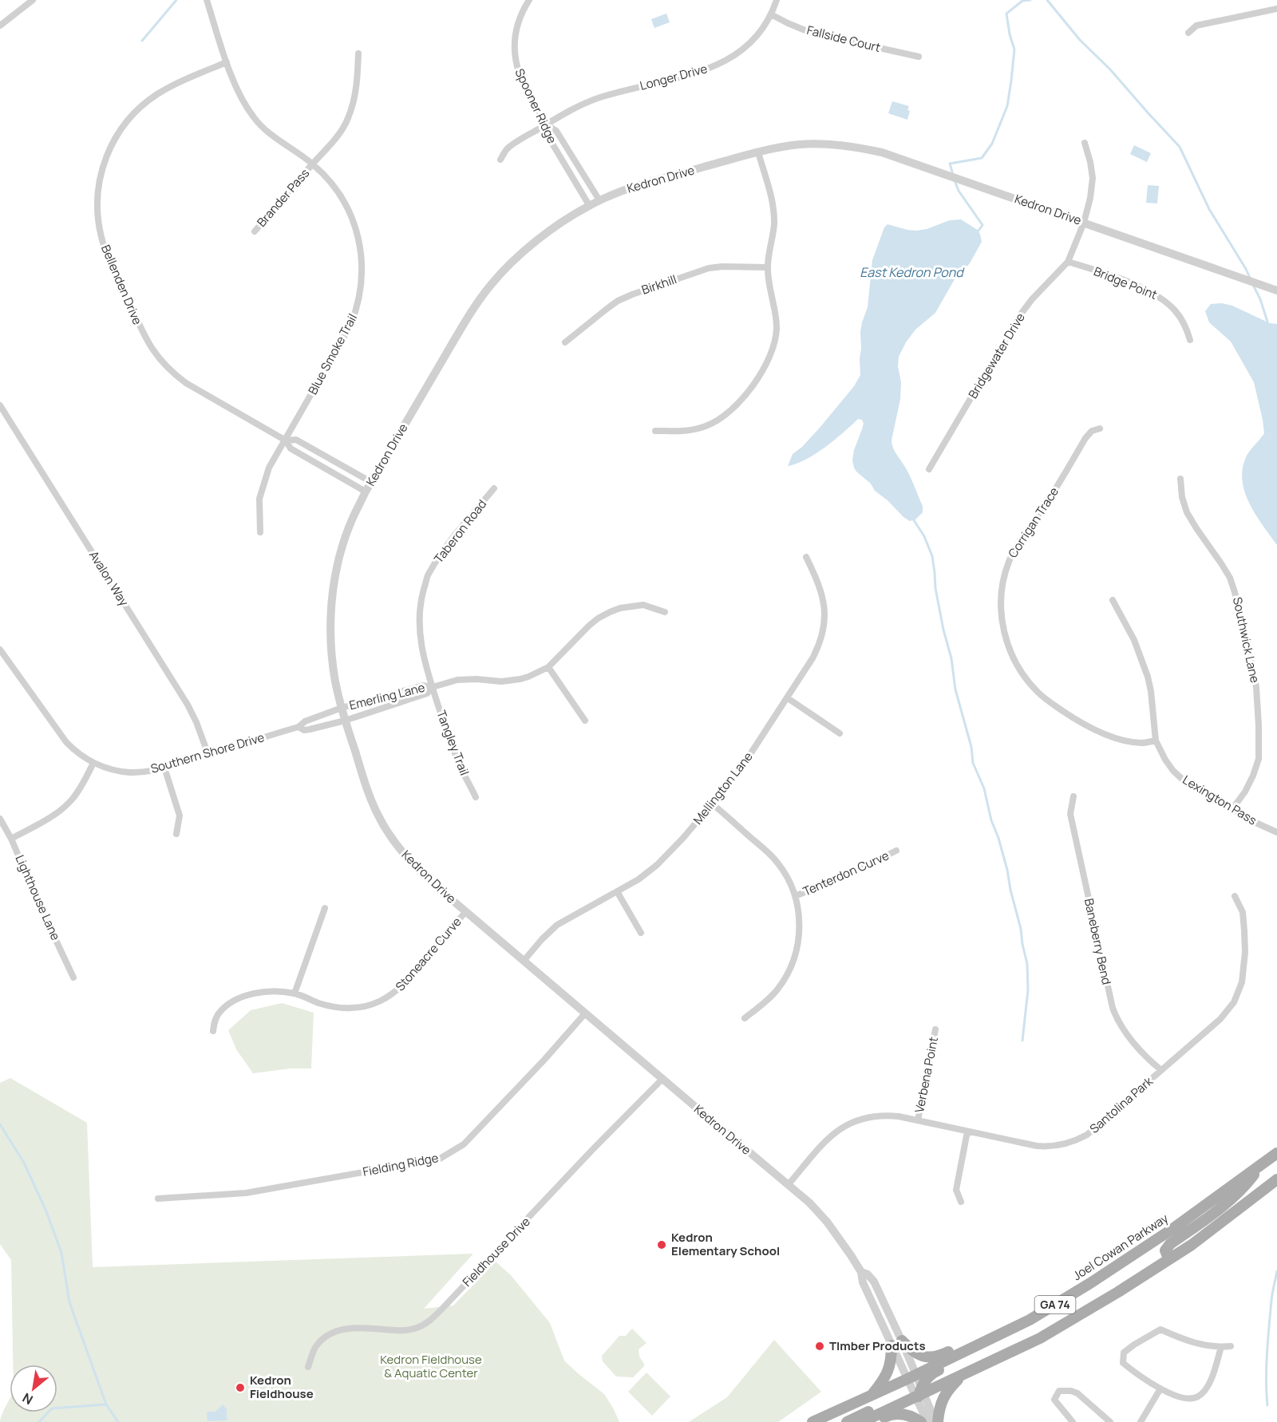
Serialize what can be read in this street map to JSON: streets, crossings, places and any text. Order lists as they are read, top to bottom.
{
  "streets": {
    "main road": ["Joel Cowan Parkway", "GA 74"],
    "street": [
      "Fallside Court",
      "Longer Drive",
      "Spooner Ridge",
      "Kedron Drive",
      "Brander Pass",
      "Bridge Point",
      "Bellenden Drive",
      "Birkhill",
      "Blue Smoke Trail",
      "Bridgewater Drive",
      "Corrigan Trace",
      "Taberon Road",
      "Avalon Way",
      "Southwick Lane",
      "Emerling Lane",
      "Tangley Trail",
      "Southern Shore Drive",
      "Mellington Lane",
      "Lexington Pass",
      "Tenterdon Curve",
      "Lighthouse Lane",
      "Baneberry Bend",
      "Stoneacre Curve",
      "Verbena Point",
      "Santolina Park",
      "Fielding Ridge",
      "Fieldhouse Drive"
    ]
  },
  "crossings": [
    ["Fallside Court", "Longer Drive"],
    ["Longer Drive", "Spooner Ridge"],
    ["Spooner Ridge", "Kedron Drive"],
    ["Kedron Drive", "Bellenden Drive"],
    ["Kedron Drive", "Bridgewater Drive"],
    ["Kedron Drive", "Emerling Lane"],
    ["Kedron Drive", "Southern Shore Drive"],
    ["Kedron Drive", "Mellington Lane"],
    ["Kedron Drive", "Stoneacre Curve"],
    ["Kedron Drive", "Santolina Park"],
    ["Kedron Drive", "Fielding Ridge"],
    ["Kedron Drive", "Joel Cowan Parkway"],
    ["Kedron Drive", "Fieldhouse Drive"],
    ["Kedron Drive", "GA 74"],
    ["Brander Pass", "Blue Smoke Trail"],
    ["Bridge Point", "Bridgewater Drive"],
    ["Bellenden Drive", "Blue Smoke Trail"],
    ["Corrigan Trace", "Lexington Pass"],
    ["Taberon Road", "Emerling Lane"],
    ["Taberon Road", "Tangley Trail"],
    ["Avalon Way", "Southern Shore Drive"],
    ["Southwick Lane", "Lexington Pass"],
    ["Emerling Lane", "Tangley Trail"],
    ["Emerling Lane", "Southern Shore Drive"],
    ["Baneberry Bend", "Santolina Park"],
    ["Verbena Point", "Santolina Park"]
  ],
  "water": ["East Kedron Pond"],
  "parks": ["Kedron Fieldhouse & Aquatic Center"],
  "places": ["Kedron Elementary School", "TImber Products", "Kedron Fieldhouse"],
  "north": "bottom left"
}
